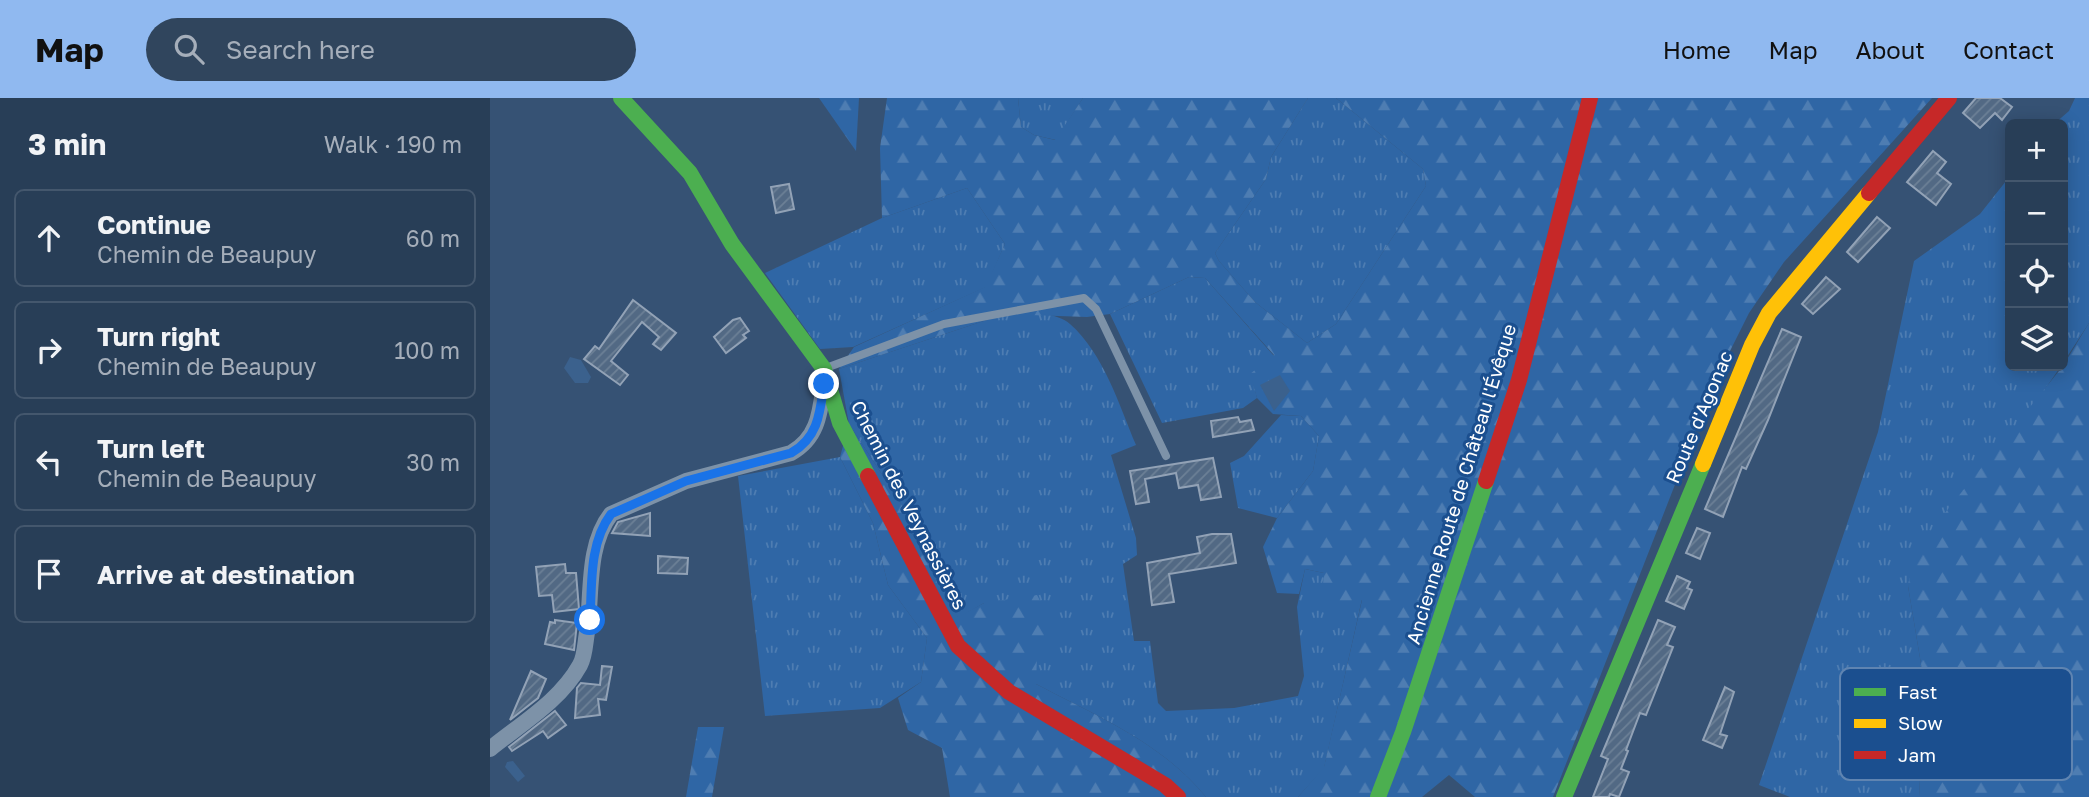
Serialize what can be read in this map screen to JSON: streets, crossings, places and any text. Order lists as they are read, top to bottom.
{
  "streets": {
    "street": ["Route d'Agonac", "Ancienne Route de Château l'Évêque", "Chemin des Veynassières"]
  },
  "legend": ["Fast", "Slow", "Jam"],
  "page": {
    "header": "Map",
    "search": "Search here",
    "nav": [
      "Home",
      "Map",
      "About",
      "Contact"
    ],
    "heading": ["3 min", "Walk · 190 m"],
    "map_buttons": ["+", "−"],
    "list": [
      ["Continue", "Chemin de Beaupuy", "60 m"],
      ["Turn right", "Chemin de Beaupuy", "100 m"],
      ["Turn left", "Chemin de Beaupuy", "30 m"],
      "Arrive at destination"
    ]
  }
}
